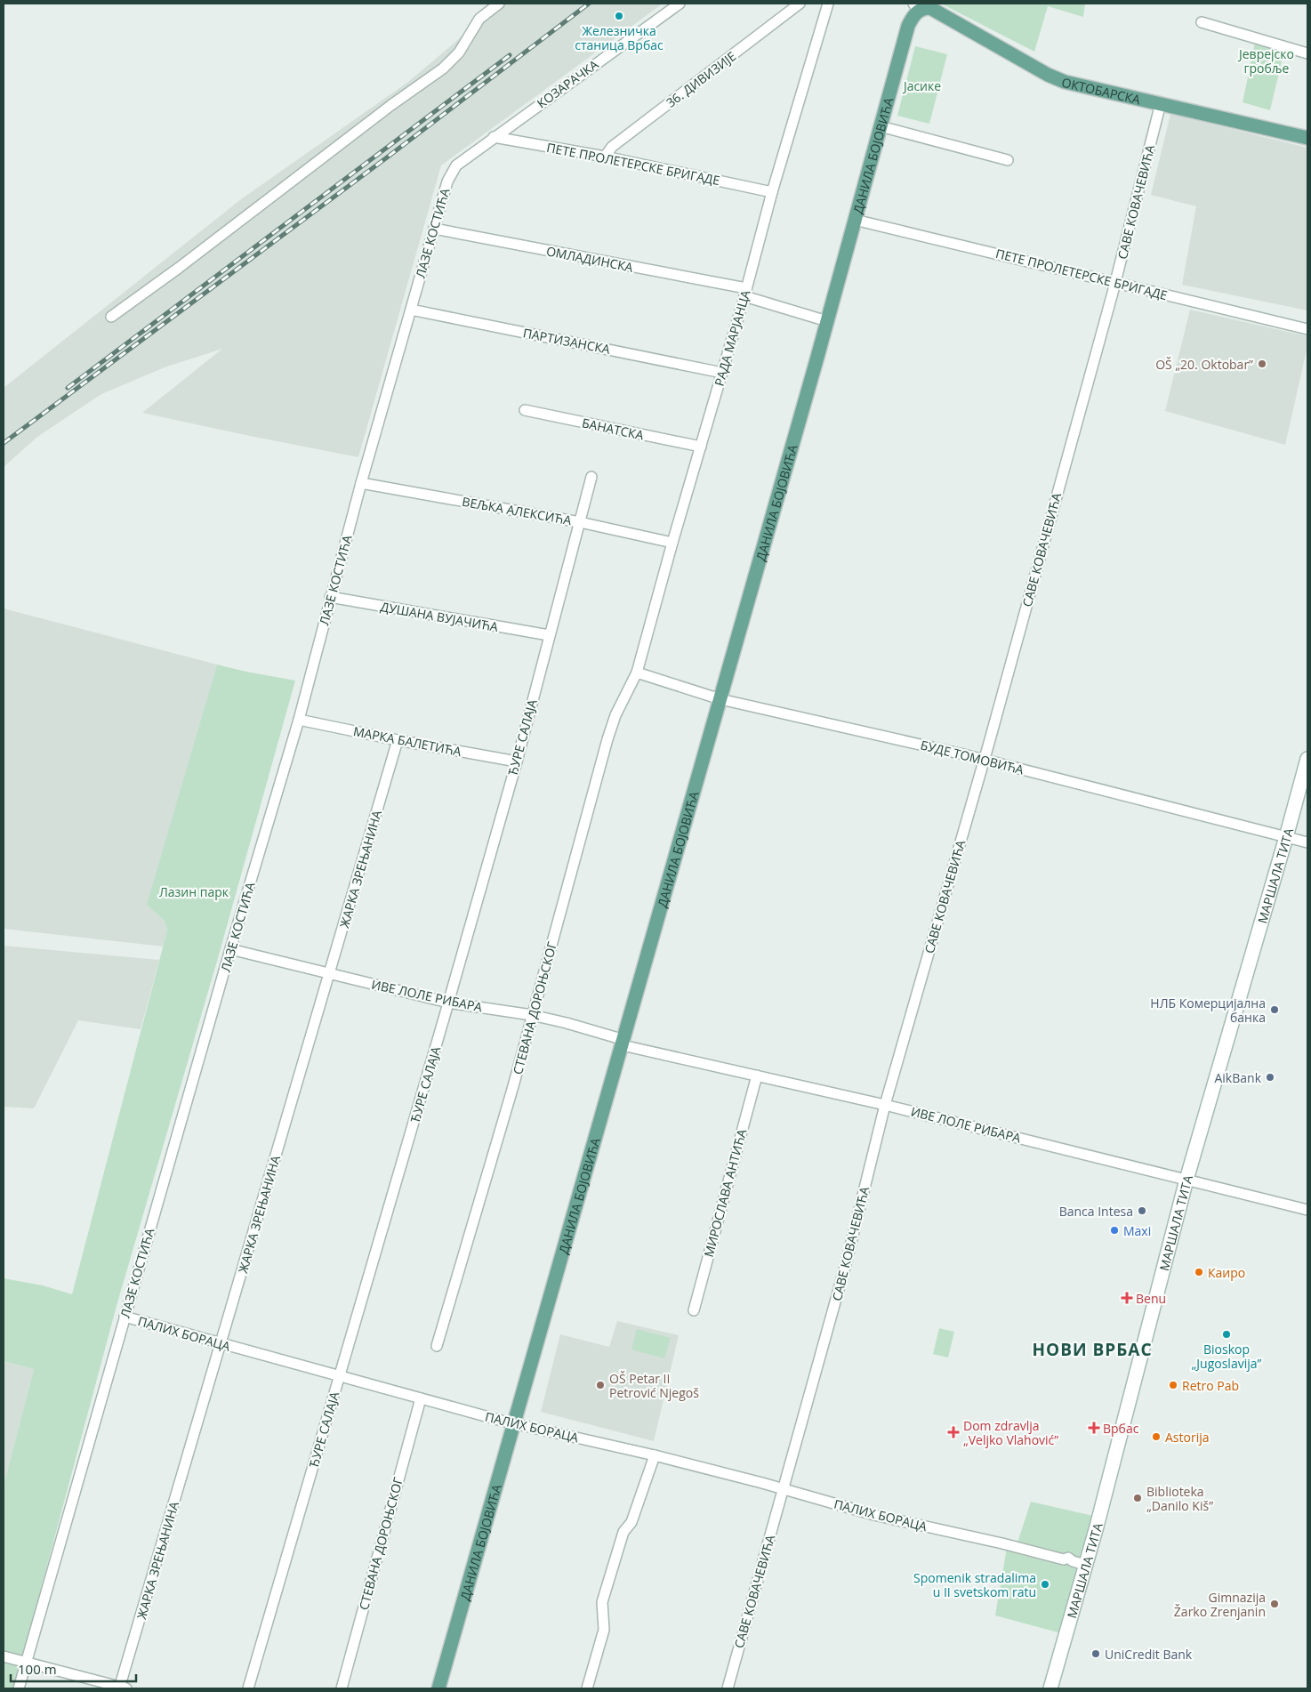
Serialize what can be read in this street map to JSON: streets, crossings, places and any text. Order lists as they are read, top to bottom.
{
  "streets": {
    "main road": ["ОКТОБАРСКА", "ДАНИЛА БОЈОВИЋА"],
    "street": [
      "36. ДИВИЗИЈЕ",
      "КОЗАРАЧКА",
      "ПЕТЕ ПРОЛЕТЕРСКЕ БРИГАДЕ",
      "САВЕ КОВАЧЕВИЋА",
      "ЛАЗЕ КОСТИЋА",
      "ОМЛАДИНСКА",
      "РАДА МАРЈАНЦА",
      "ПАРТИЗАНСКА",
      "БАНАТСКА",
      "ВЕЉКА АЛЕКСИЋА",
      "ДУШАНА ВУЈАЧИЋА",
      "ЂУРЕ САЛАЈА",
      "МАРКА БАЛЕТИЋА",
      "БУДЕ ТОМОВИЋА",
      "ЖАРКА ЗРЕЊАНИНА",
      "МАРШАЛА ТИТА",
      "ИВЕ ЛОЛЕ РИБАРА",
      "СТЕВАНА ДОРОЊСКОГ",
      "МИРОСЛАВА АНТИЋА",
      "ПАЛИХ БОРАЦА"
    ]
  },
  "crossings": [
    ["36. ДИВИЗИЈЕ", "ПЕТЕ ПРОЛЕТЕРСКЕ БРИГАДЕ"],
    ["КОЗАРАЧКА", "ПЕТЕ ПРОЛЕТЕРСКЕ БРИГАДЕ"],
    ["КОЗАРАЧКА", "ЛАЗЕ КОСТИЋА"],
    ["ОКТОБАРСКА", "ДАНИЛА БОЈОВИЋА"],
    ["ОКТОБАРСКА", "САВЕ КОВАЧЕВИЋА"],
    ["ДАНИЛА БОЈОВИЋА", "ПЕТЕ ПРОЛЕТЕРСКЕ БРИГАДЕ"],
    ["ДАНИЛА БОЈОВИЋА", "ОМЛАДИНСКА"],
    ["ДАНИЛА БОЈОВИЋА", "БУДЕ ТОМОВИЋА"],
    ["ДАНИЛА БОЈОВИЋА", "ИВЕ ЛОЛЕ РИБАРА"],
    ["ДАНИЛА БОЈОВИЋА", "ПАЛИХ БОРАЦА"],
    ["ПЕТЕ ПРОЛЕТЕРСКЕ БРИГАДЕ", "САВЕ КОВАЧЕВИЋА"],
    ["ПЕТЕ ПРОЛЕТЕРСКЕ БРИГАДЕ", "РАДА МАРЈАНЦА"],
    ["САВЕ КОВАЧЕВИЋА", "БУДЕ ТОМОВИЋА"],
    ["САВЕ КОВАЧЕВИЋА", "ИВЕ ЛОЛЕ РИБАРА"],
    ["САВЕ КОВАЧЕВИЋА", "ПАЛИХ БОРАЦА"],
    ["ЛАЗЕ КОСТИЋА", "ОМЛАДИНСКА"],
    ["ЛАЗЕ КОСТИЋА", "ПАРТИЗАНСКА"],
    ["ЛАЗЕ КОСТИЋА", "ВЕЉКА АЛЕКСИЋА"],
    ["ЛАЗЕ КОСТИЋА", "ДУШАНА ВУЈАЧИЋА"],
    ["ЛАЗЕ КОСТИЋА", "МАРКА БАЛЕТИЋА"],
    ["ЛАЗЕ КОСТИЋА", "ИВЕ ЛОЛЕ РИБАРА"],
    ["ЛАЗЕ КОСТИЋА", "ПАЛИХ БОРАЦА"],
    ["ОМЛАДИНСКА", "РАДА МАРЈАНЦА"],
    ["РАДА МАРЈАНЦА", "ПАРТИЗАНСКА"],
    ["РАДА МАРЈАНЦА", "БАНАТСКА"],
    ["РАДА МАРЈАНЦА", "ВЕЉКА АЛЕКСИЋА"],
    ["РАДА МАРЈАНЦА", "БУДЕ ТОМОВИЋА"],
    ["РАДА МАРЈАНЦА", "СТЕВАНА ДОРОЊСКОГ"],
    ["ВЕЉКА АЛЕКСИЋА", "ЂУРЕ САЛАЈА"],
    ["ДУШАНА ВУЈАЧИЋА", "ЂУРЕ САЛАЈА"],
    ["ЂУРЕ САЛАЈА", "МАРКА БАЛЕТИЋА"],
    ["ЂУРЕ САЛАЈА", "ИВЕ ЛОЛЕ РИБАРА"],
    ["ЂУРЕ САЛАЈА", "ПАЛИХ БОРАЦА"],
    ["МАРКА БАЛЕТИЋА", "ЖАРКА ЗРЕЊАНИНА"],
    ["БУДЕ ТОМОВИЋА", "МАРШАЛА ТИТА"],
    ["БУДЕ ТОМОВИЋА", "СТЕВАНА ДОРОЊСКОГ"],
    ["ЖАРКА ЗРЕЊАНИНА", "ИВЕ ЛОЛЕ РИБАРА"],
    ["ЖАРКА ЗРЕЊАНИНА", "ПАЛИХ БОРАЦА"],
    ["МАРШАЛА ТИТА", "ИВЕ ЛОЛЕ РИБАРА"],
    ["МАРШАЛА ТИТА", "ПАЛИХ БОРАЦА"],
    ["ИВЕ ЛОЛЕ РИБАРА", "СТЕВАНА ДОРОЊСКОГ"],
    ["ИВЕ ЛОЛЕ РИБАРА", "МИРОСЛАВА АНТИЋА"],
    ["СТЕВАНА ДОРОЊСКОГ", "ПАЛИХ БОРАЦА"]
  ],
  "districts": ["НОВИ ВРБАС"],
  "parks": ["Јеврејско гробље", "Јасике", "Лазин парк"],
  "places": {
    "other": [
      "Железничка станица Врбас",
      "OŠ „20. Oktobar”",
      "НЛБ Комерцијална банка",
      "AikBank",
      "Banca Intesa",
      "Maxi",
      "Каиро",
      "Bioskop „Jugoslavija”",
      "OŠ Petar II Petrović Njegoš",
      "Retro Pab",
      "Astorija",
      "Biblioteka „Danilo Kiš”",
      "Spomenik stradalima u II svetskom ratu",
      "Gimnazija Žarko Zrenjanin",
      "UniCredit Bank"
    ],
    "health": ["Benu", "Врбас", "Dom zdravlja „Veljko Vlahović”"]
  },
  "scale_bar": "100 m"
}
